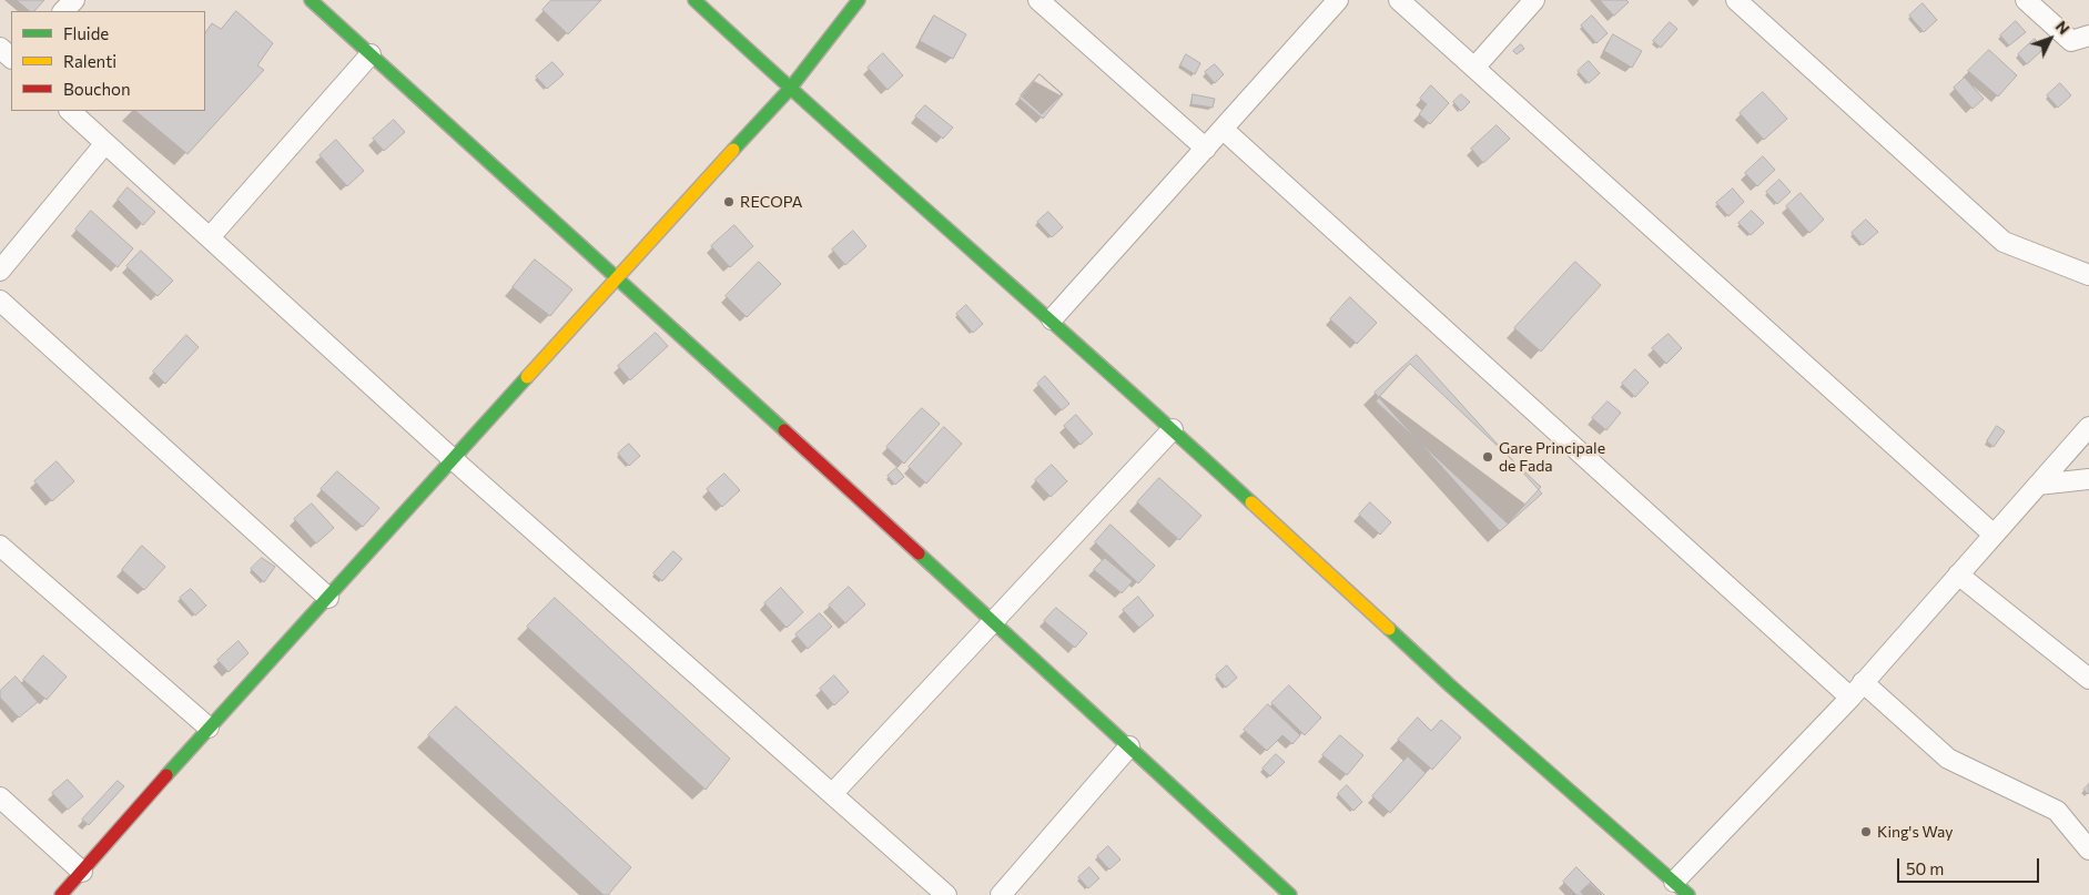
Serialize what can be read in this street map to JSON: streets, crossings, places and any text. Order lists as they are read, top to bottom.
{
  "places": ["RECOPA", "Gare Principale de Fada", "King's Way"],
  "legend": ["Fluide", "Ralenti", "Bouchon"],
  "scale_bar": "50 m",
  "north": "top right"
}
